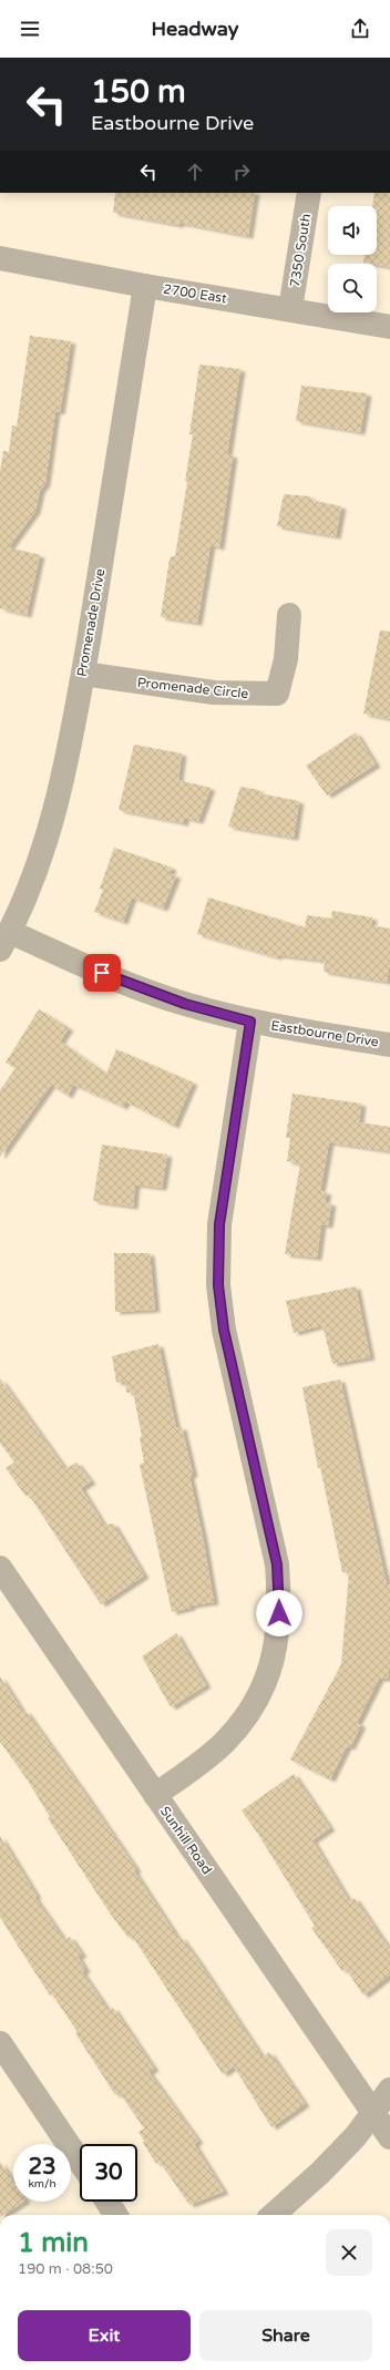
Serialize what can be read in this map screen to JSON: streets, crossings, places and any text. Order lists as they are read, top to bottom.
{
  "streets": {
    "street": [
      "7350 South",
      "2700 East",
      "Promenade Drive",
      "Promenade Circle",
      "Eastbourne Drive",
      "Sunhill Road"
    ]
  },
  "crossings": [
    ["7350 South", "2700 East"],
    ["2700 East", "Promenade Drive"],
    ["Promenade Drive", "Promenade Circle"],
    ["Promenade Drive", "Eastbourne Drive"]
  ],
  "page": {
    "header": "Headway",
    "turn": ["150 m", "Eastbourne Drive"],
    "speed": "23 km/h",
    "limit": "30",
    "heading": ["1 min", "190 m · 08:50"],
    "buttons": ["Exit", "Share"]
  }
}
